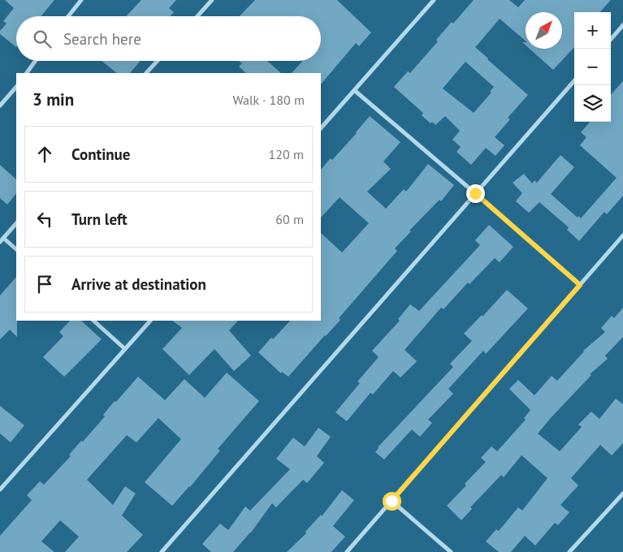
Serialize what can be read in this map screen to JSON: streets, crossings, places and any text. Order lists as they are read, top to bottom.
{
  "north": "top right",
  "page": {
    "map_buttons": ["+", "−"],
    "search": "Search here",
    "heading": ["3 min", "Walk · 180 m"],
    "list": [
      ["Continue", "120 m"],
      ["Turn left", "60 m"],
      "Arrive at destination"
    ]
  }
}
